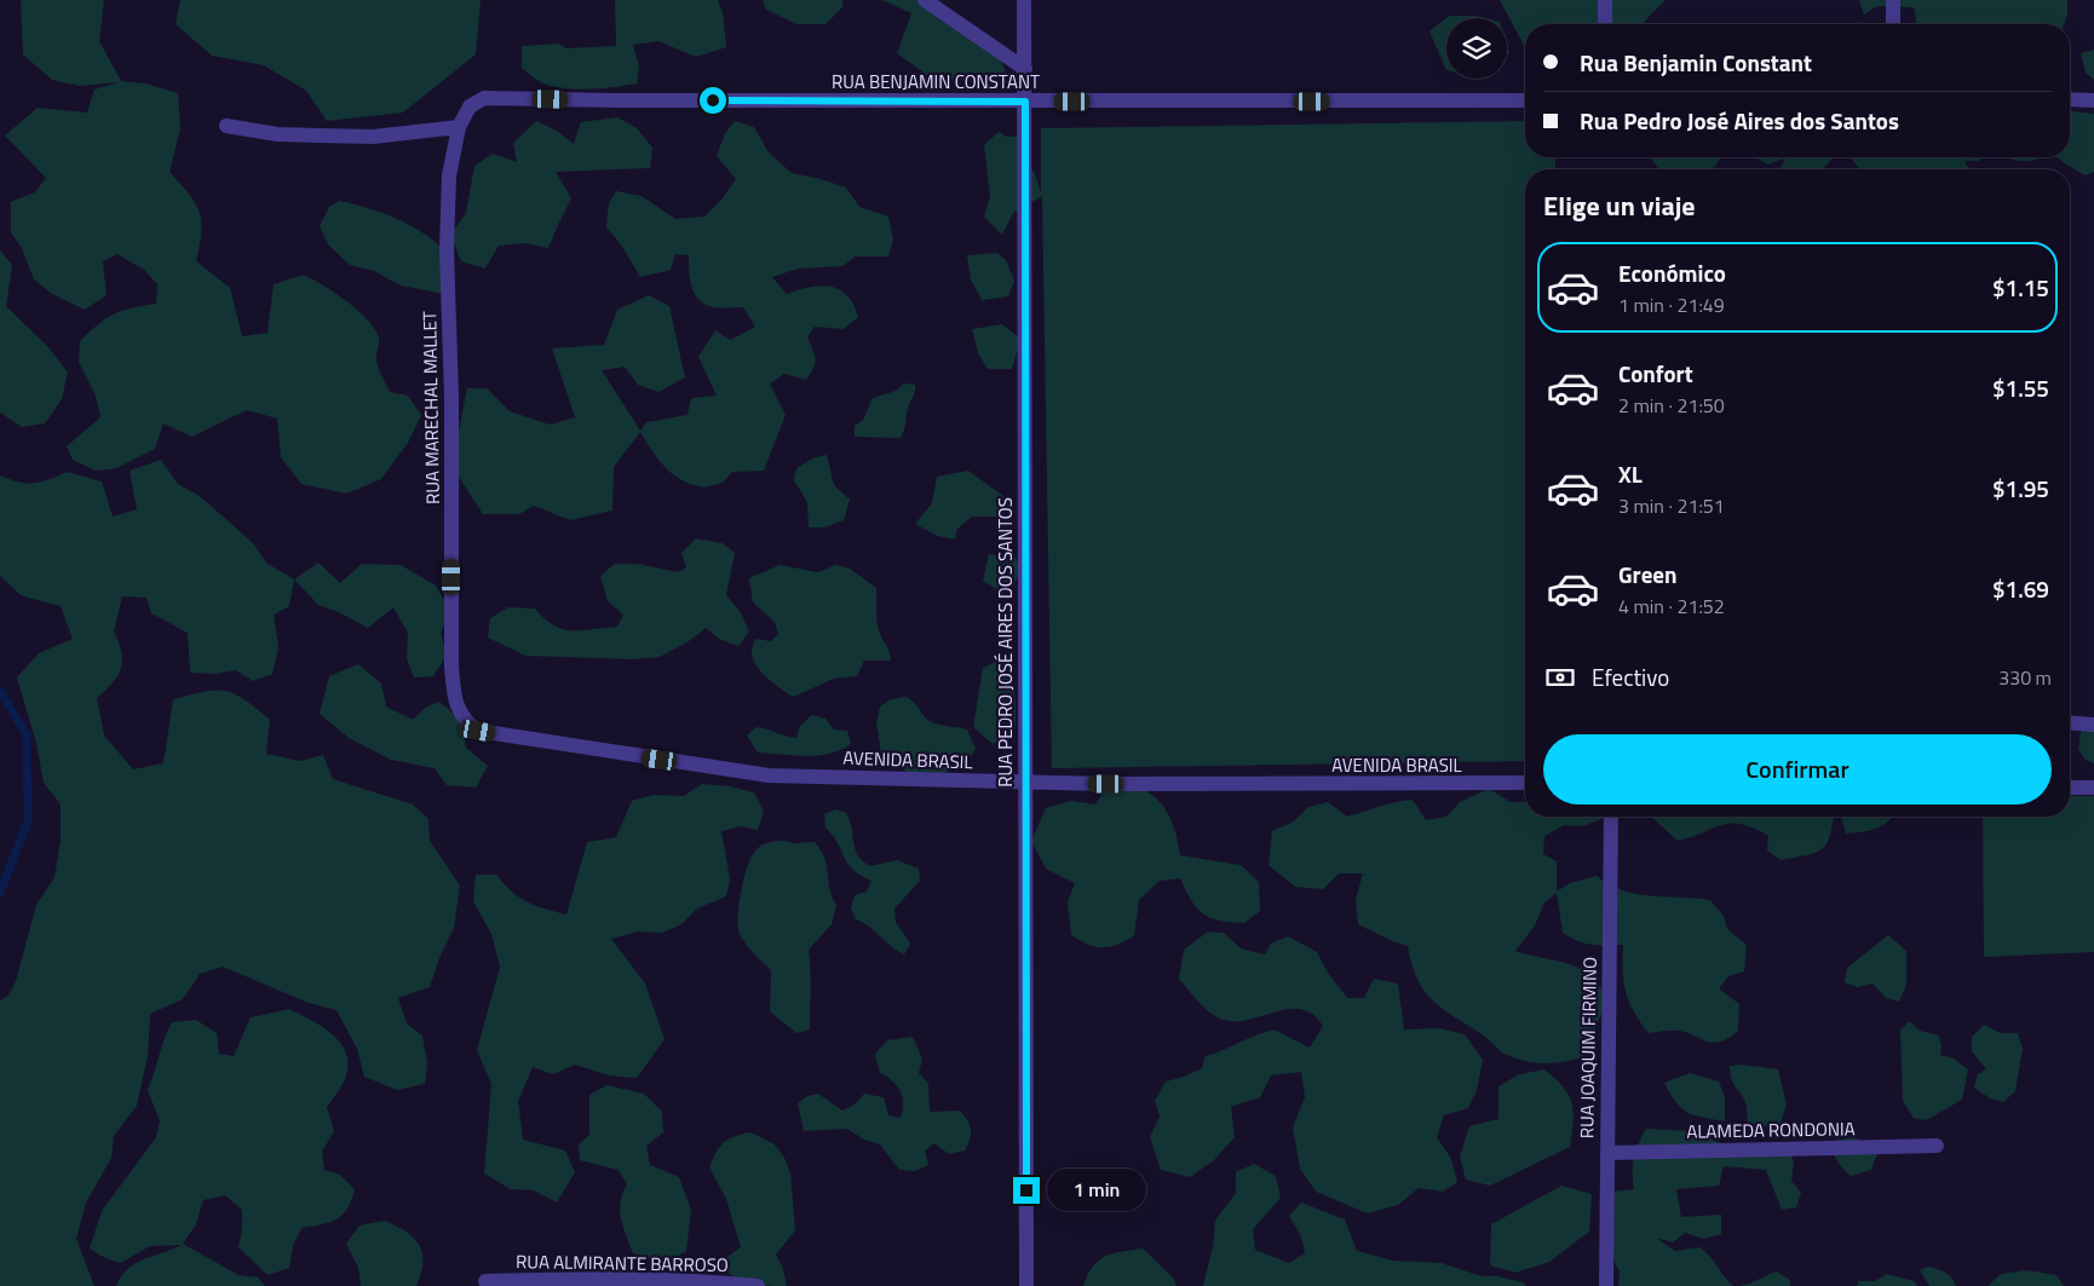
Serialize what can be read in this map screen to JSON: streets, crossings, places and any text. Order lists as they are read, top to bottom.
{
  "streets": {
    "street": [
      "RUA BENJAMIN CONSTANT",
      "RUA MARECHAL MALLET",
      "RUA PEDRO JOSÉ AIRES DOS SANTOS",
      "AVENIDA BRASIL",
      "RUA JOAQUIM FIRMINO",
      "ALAMEDA RONDONIA",
      "RUA ALMIRANTE BARROSO"
    ]
  },
  "crossings": [
    ["RUA BENJAMIN CONSTANT", "RUA MARECHAL MALLET"],
    ["RUA BENJAMIN CONSTANT", "RUA PEDRO JOSÉ AIRES DOS SANTOS"],
    ["RUA MARECHAL MALLET", "AVENIDA BRASIL"],
    ["RUA PEDRO JOSÉ AIRES DOS SANTOS", "AVENIDA BRASIL"],
    ["RUA JOAQUIM FIRMINO", "ALAMEDA RONDONIA"]
  ],
  "page": {
    "banner": ["Rua Benjamin Constant", "Rua Pedro José Aires dos Santos"],
    "heading": "Elige un viaje",
    "list": [
      {
        "name": "Económico",
        "note": "1 min · 21:49",
        "value": "$1.15"
      },
      {
        "name": "Confort",
        "note": "2 min · 21:50",
        "value": "$1.55"
      },
      {
        "name": "XL",
        "note": "3 min · 21:51",
        "value": "$1.95"
      },
      {
        "name": "Green",
        "note": "4 min · 21:52",
        "value": "$1.69"
      }
    ],
    "pay": ["Efectivo", "330 m"],
    "buttons": "Confirmar",
    "bubble": "1 min"
  }
}
